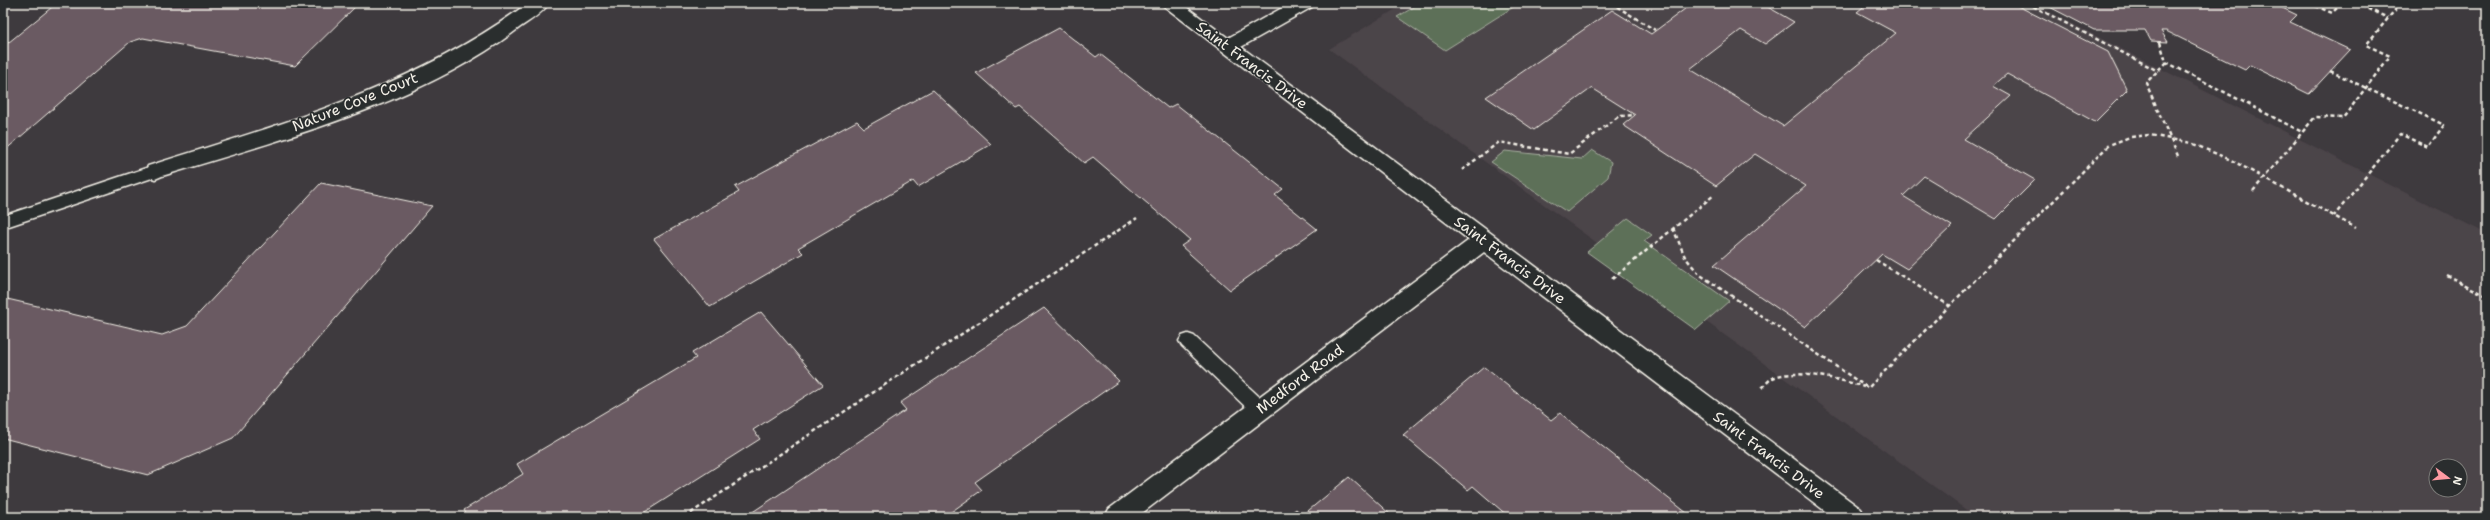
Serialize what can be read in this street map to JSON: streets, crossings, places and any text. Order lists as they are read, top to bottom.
{
  "streets": {
    "street": ["Saint Francis Drive", "Nature Cove Court", "Medford Road"]
  },
  "crossings": [
    ["Saint Francis Drive", "Medford Road"]
  ],
  "north": "right"
}
